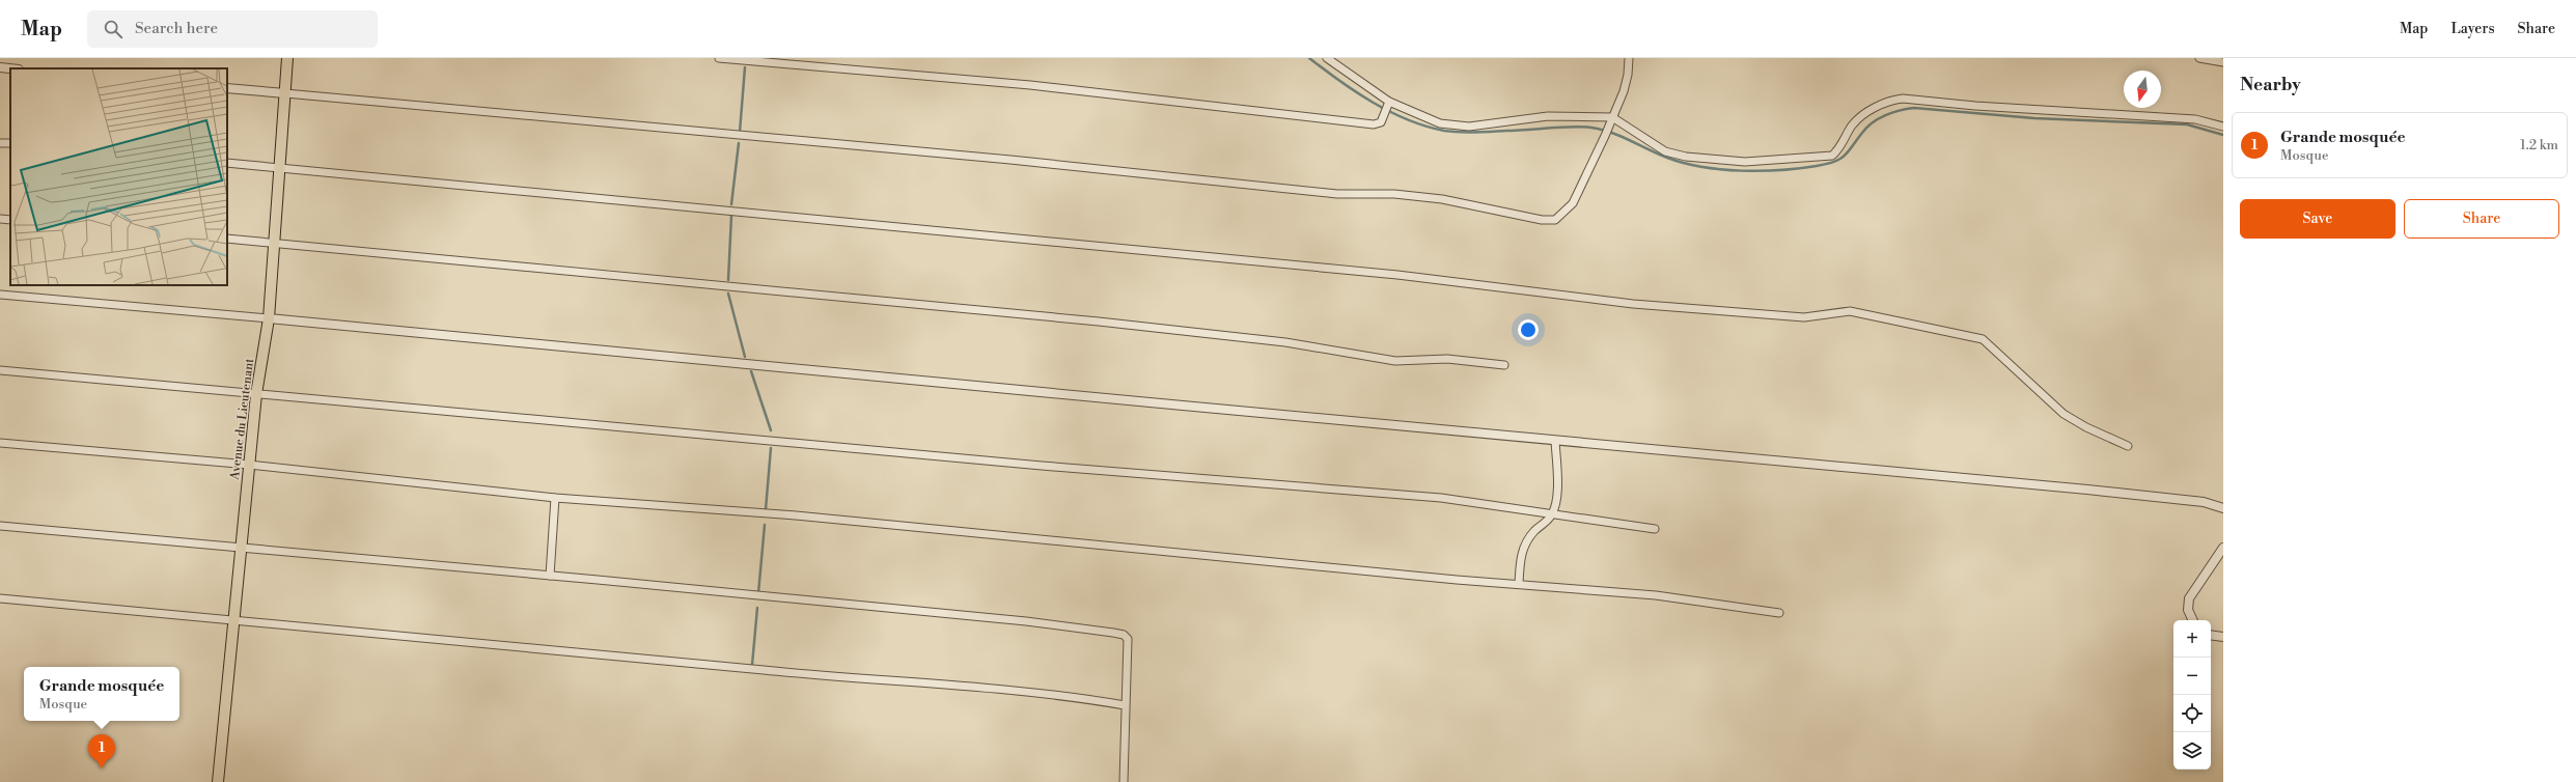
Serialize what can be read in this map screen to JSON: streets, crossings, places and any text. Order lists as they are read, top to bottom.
{
  "streets": {
    "main road": ["Avenue du Lieutenant"]
  },
  "north": "bottom",
  "page": {
    "header": "Map",
    "search": "Search here",
    "nav": ["Map", "Layers", "Share"],
    "heading": "Nearby",
    "list": [
      {
        "mark": "1",
        "name": "Grande mosquée",
        "note": "Mosque",
        "value": "1.2 km"
      }
    ],
    "buttons": ["Save", "Share"],
    "map_buttons": ["+", "−"],
    "popup": ["Grande mosquée", "Mosque"],
    "pins": "1"
  }
}
